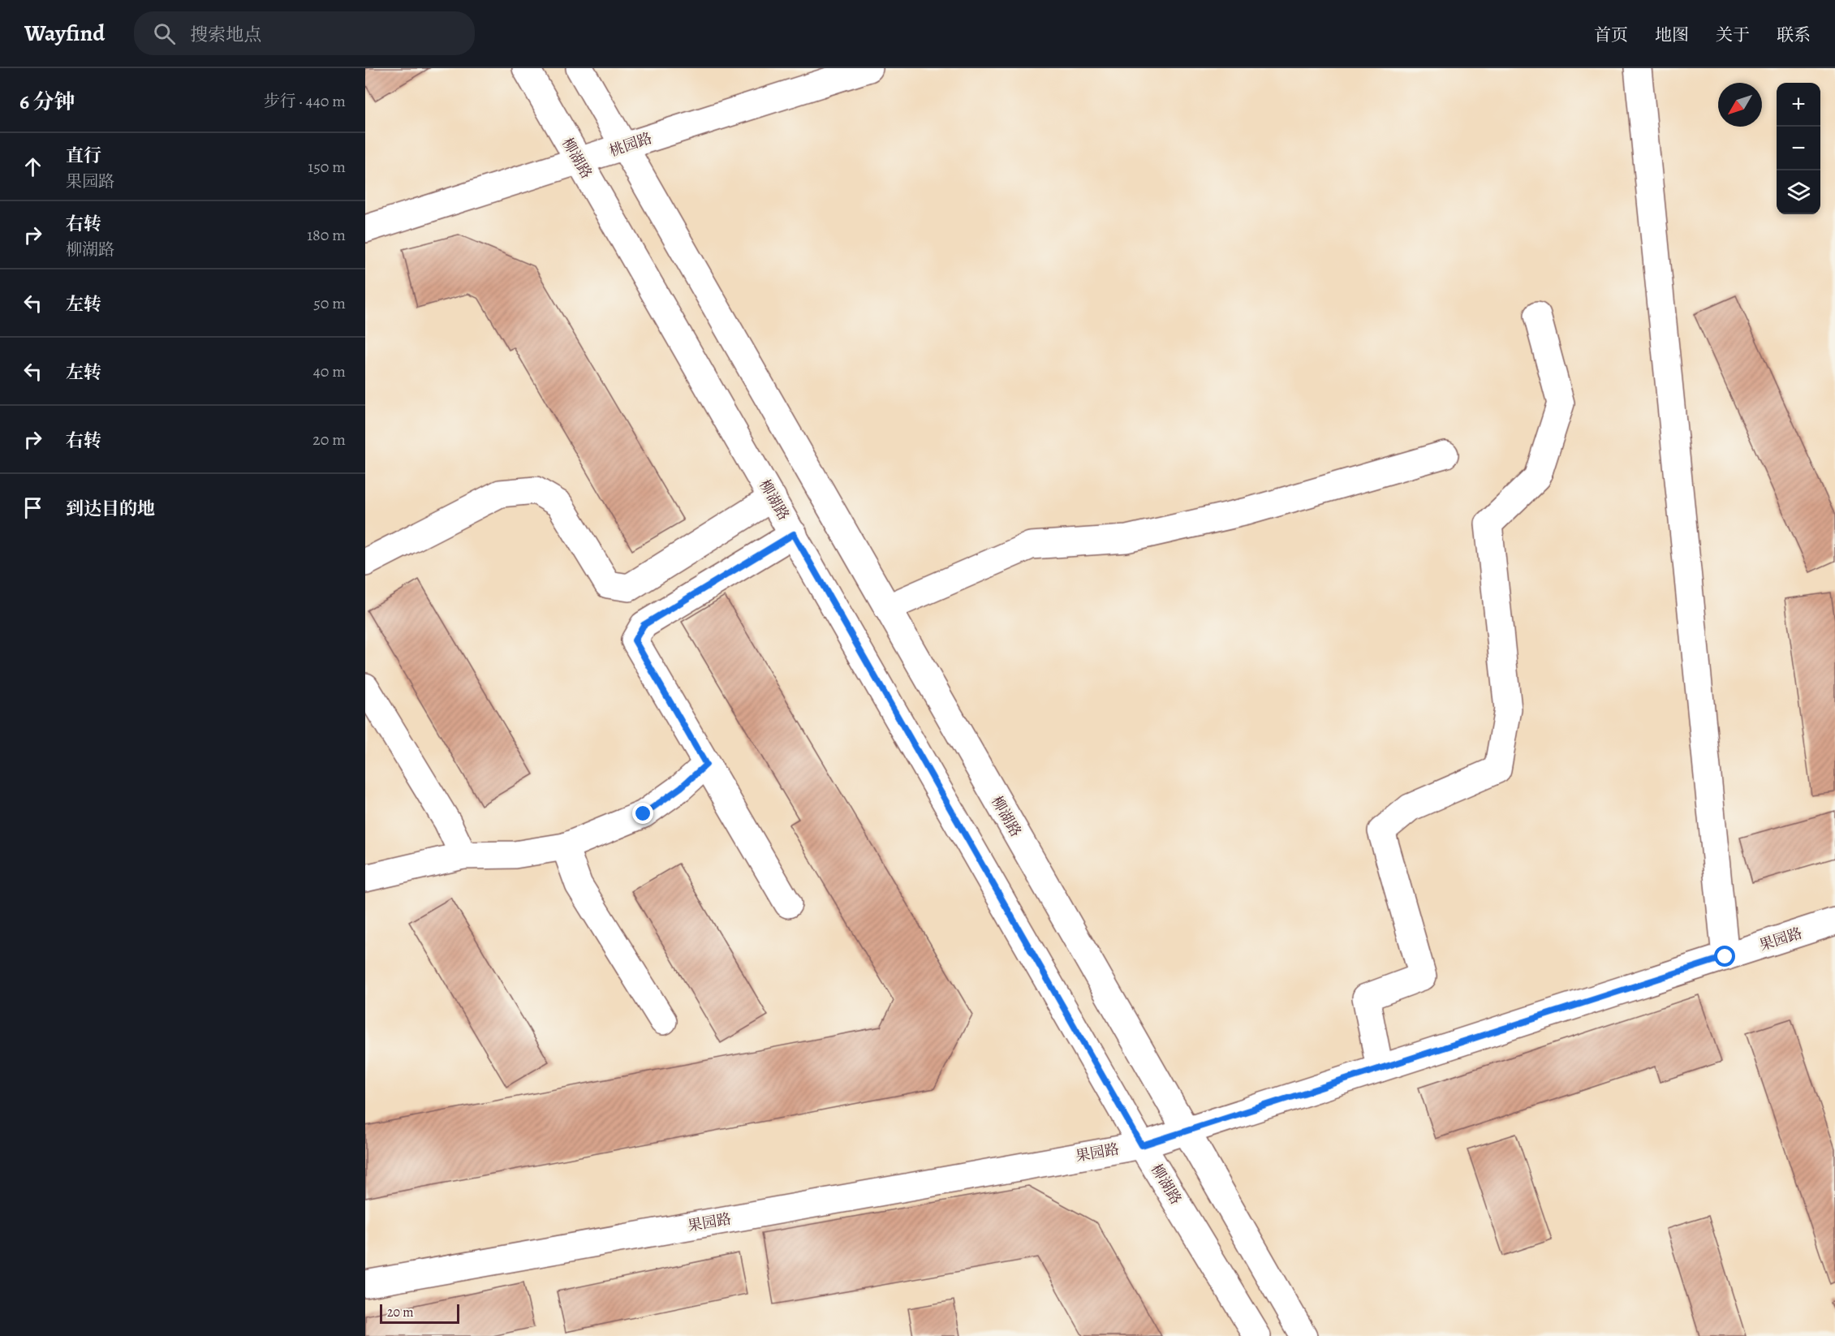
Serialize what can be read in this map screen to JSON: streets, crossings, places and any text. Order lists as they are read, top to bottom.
{
  "streets": {
    "street": ["桃园路", "柳湖路", "果园路"]
  },
  "crossings": [
    ["桃园路", "柳湖路"],
    ["柳湖路", "果园路"]
  ],
  "scale_bar": "20 m",
  "north": "bottom left",
  "page": {
    "header": "Wayfind",
    "search": "搜索地点",
    "nav": [
      "首页",
      "地图",
      "关于",
      "联系"
    ],
    "heading": ["6 分钟", "步行 · 440 m"],
    "map_buttons": ["+", "−"],
    "list": [
      ["直行", "果园路", "150 m"],
      ["右转", "柳湖路", "180 m"],
      ["左转", "50 m"],
      ["左转", "40 m"],
      ["右转", "20 m"],
      "到达目的地"
    ],
    "scale": "20 m"
  }
}
